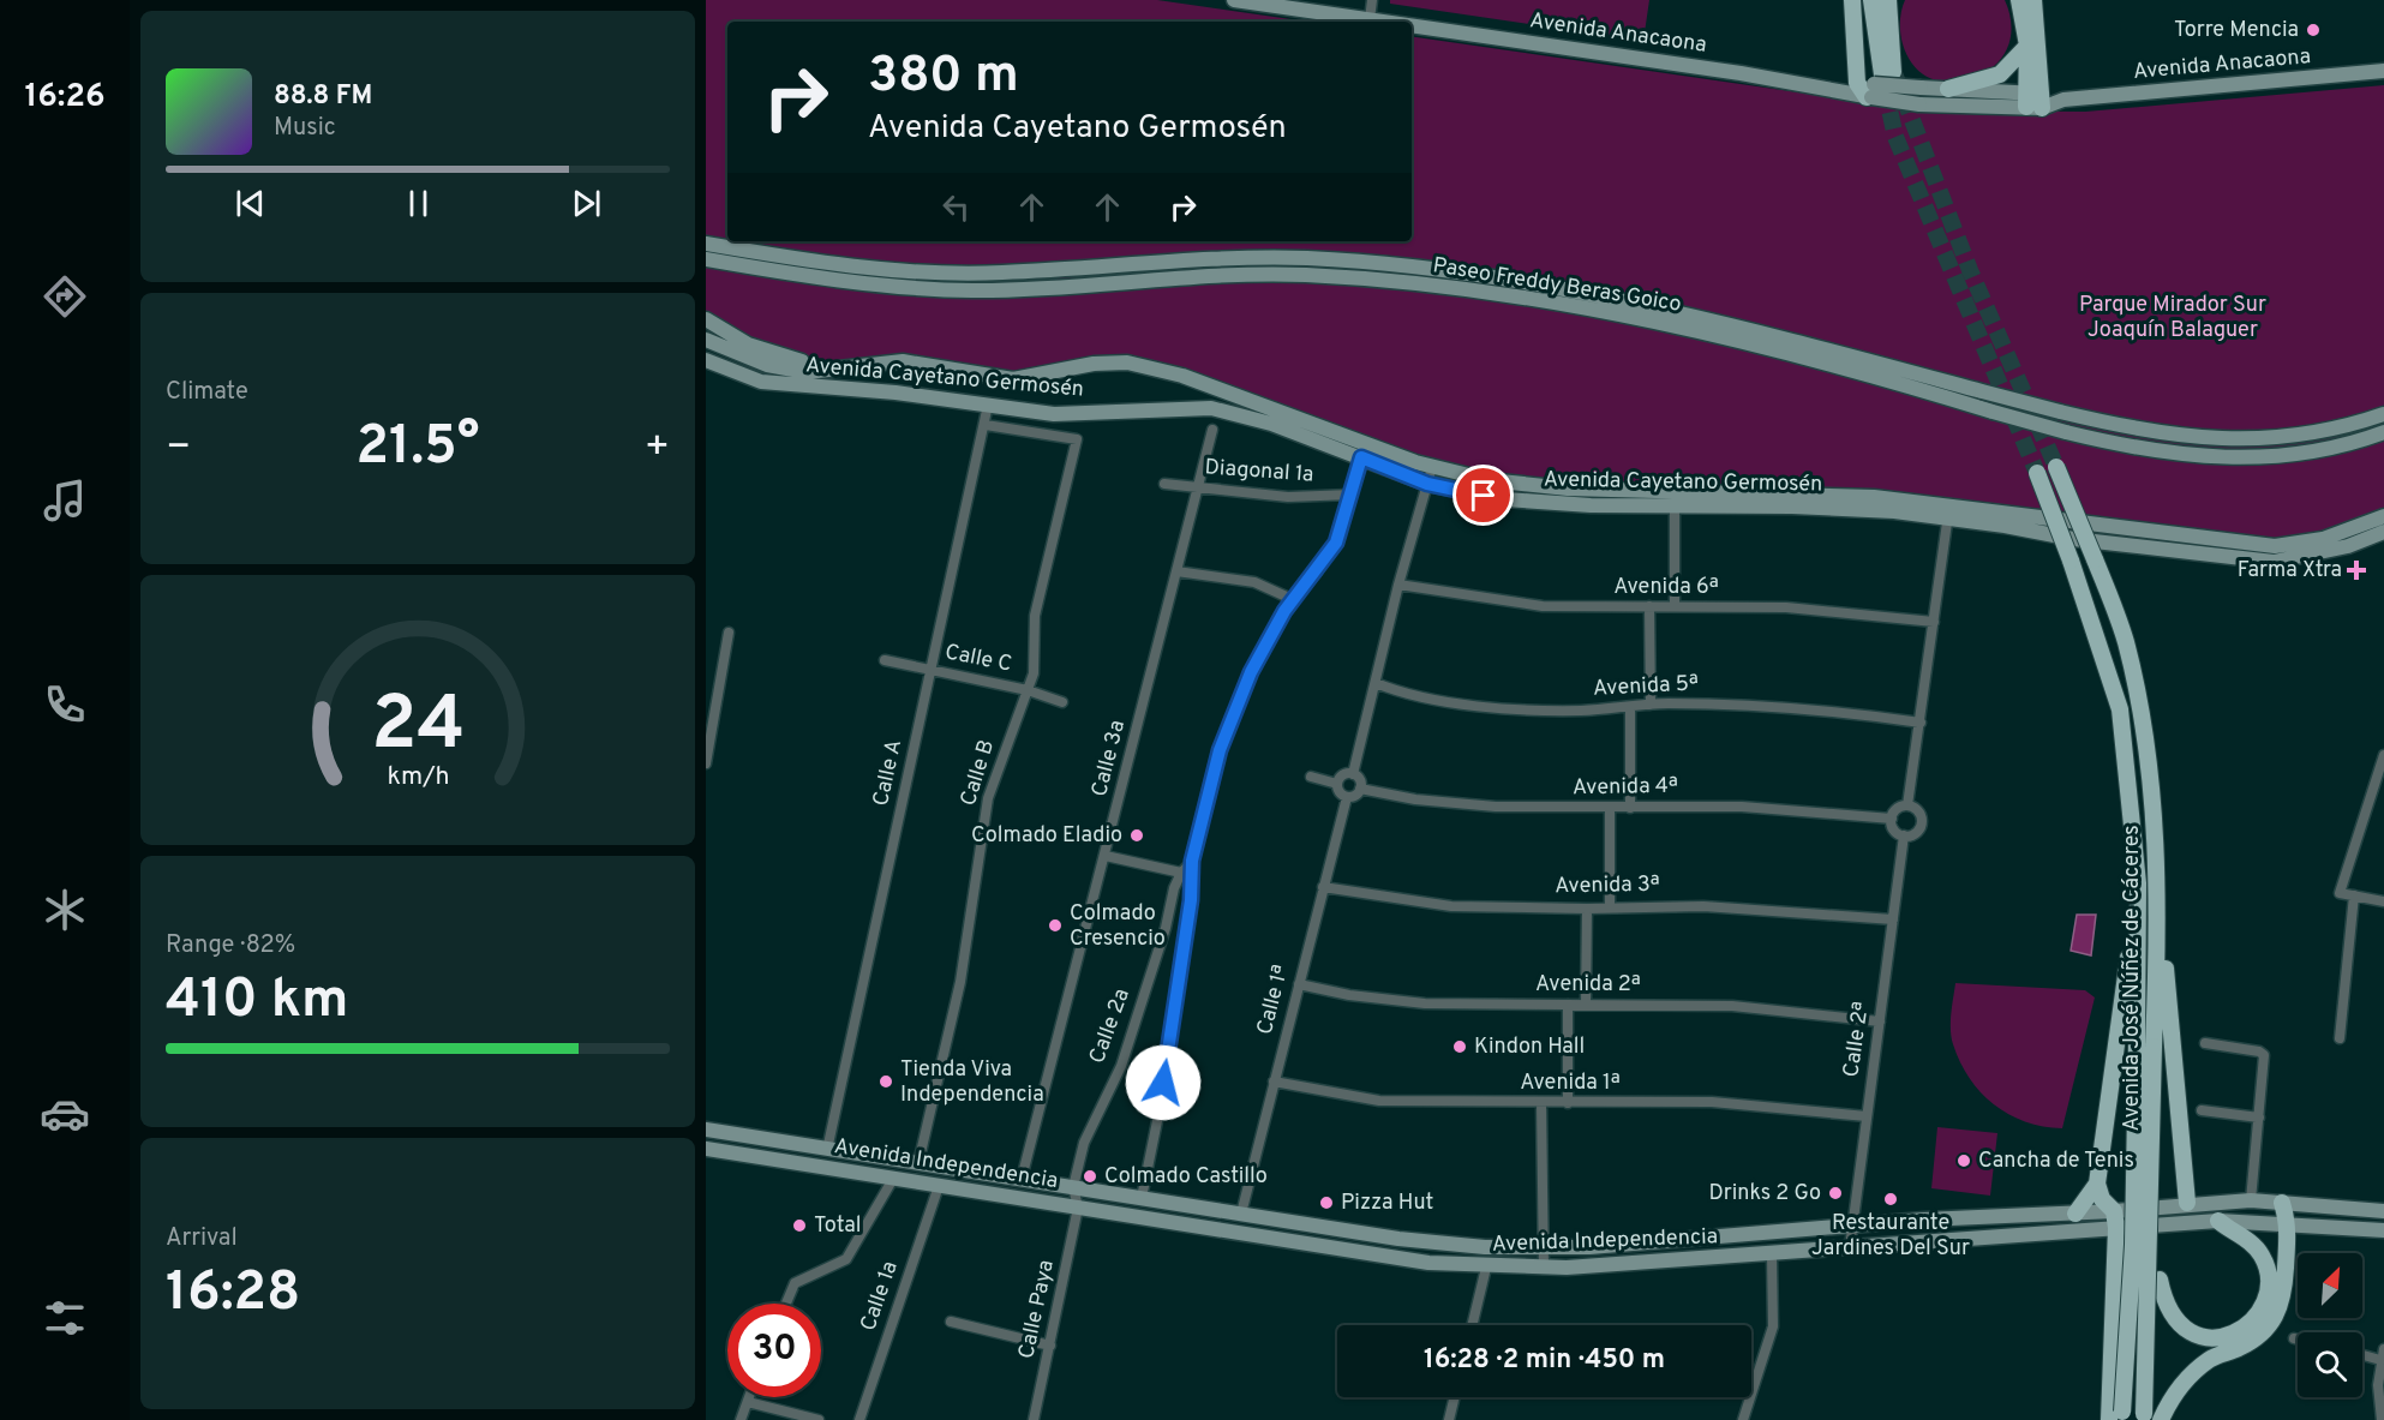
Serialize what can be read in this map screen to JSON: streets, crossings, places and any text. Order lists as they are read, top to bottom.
{
  "streets": {
    "main road": ["Avenida José Núñez de Cáceres"],
    "street": [
      "Avenida Anacaona",
      "Paseo Freddy Beras Goico",
      "Avenida Cayetano Germosén",
      "Diagonal 1a",
      "Avenida 6ª",
      "Calle C",
      "Avenida 5ª",
      "Calle 3a",
      "Calle A",
      "Calle B",
      "Avenida 4ª",
      "Avenida 3ª",
      "Avenida 2ª",
      "Calle 1ª",
      "Calle 2a",
      "Calle 2ª",
      "Avenida 1ª",
      "Avenida Independencia",
      "Calle 1a",
      "Calle Paya"
    ]
  },
  "crossings": [
    ["Avenida Cayetano Germosén", "Calle A"],
    ["Diagonal 1a", "Calle 3a"],
    ["Calle C", "Calle A"],
    ["Calle C", "Calle B"],
    ["Calle 3a", "Avenida Independencia"],
    ["Calle A", "Calle B"],
    ["Calle A", "Avenida Independencia"],
    ["Calle B", "Avenida Independencia"],
    ["Avenida 4ª", "Calle 1ª"],
    ["Avenida 4ª", "Calle 2ª"],
    ["Avenida 3ª", "Calle 1ª"],
    ["Avenida 3ª", "Calle 2ª"],
    ["Avenida 2ª", "Calle 1ª"],
    ["Avenida 2ª", "Calle 2ª"],
    ["Calle 1ª", "Avenida 1ª"],
    ["Calle 1ª", "Avenida Independencia"],
    ["Calle 2a", "Avenida Independencia"],
    ["Calle 2a", "Calle Paya"],
    ["Calle 2ª", "Avenida 1ª"],
    ["Calle 2ª", "Avenida Independencia"],
    ["Avenida Independencia", "Calle 1a"],
    ["Avenida Independencia", "Calle Paya"]
  ],
  "parks": ["Parque Mirador Sur Joaquín Balaguer"],
  "places": {
    "other": [
      "Torre Mencia",
      "Colmado Eladio",
      "Colmado Cresencio",
      "Kindon Hall",
      "Tienda Viva Independencia",
      "Cancha de Tenis",
      "Colmado Castillo",
      "Drinks 2 Go",
      "Restaurante Jardines Del Sur",
      "Pizza Hut",
      "Total"
    ],
    "health": ["Farma Xtra"]
  },
  "north": "top right",
  "page": {
    "tabs": "16:26",
    "turn": ["380 m", "Avenida Cayetano Germosén"],
    "song": ["88.8 FM", "Music"],
    "tile": [
      "Climate",
      ["Range · 82%", "410 km"],
      ["Arrival", "16:28"]
    ],
    "heat": ["−", "21.5°", "+"],
    "limit": "30",
    "trip": "16:28 · 2 min · 450 m",
    "gauge": ["24", "km/h"]
  }
}
